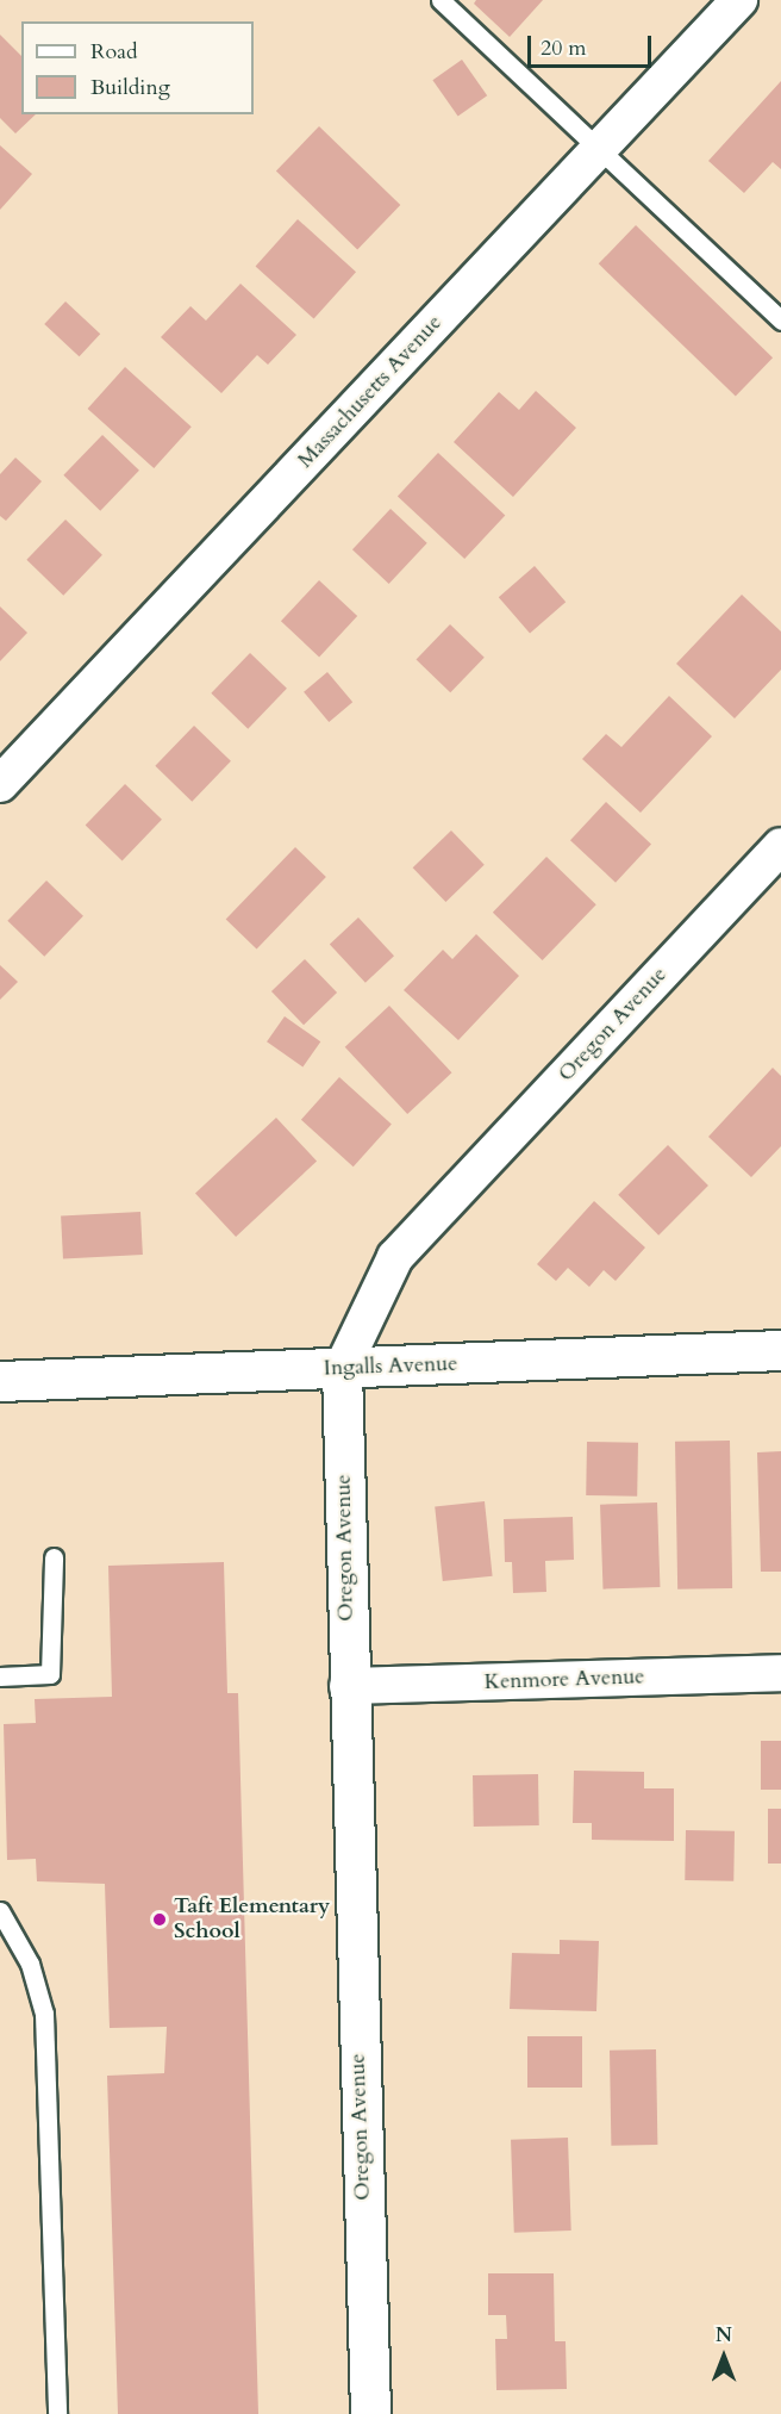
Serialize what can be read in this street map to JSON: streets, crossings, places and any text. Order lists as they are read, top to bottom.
{
  "streets": {
    "street": [
      "Massachusetts Avenue",
      "Oregon Avenue",
      "Ingalls Avenue",
      "Kenmore Avenue"
    ]
  },
  "crossings": [
    ["Oregon Avenue", "Ingalls Avenue"],
    ["Oregon Avenue", "Kenmore Avenue"]
  ],
  "places": ["Taft Elementary School"],
  "legend": ["Road", "Building"],
  "scale_bar": "20 m",
  "north": "top"
}
